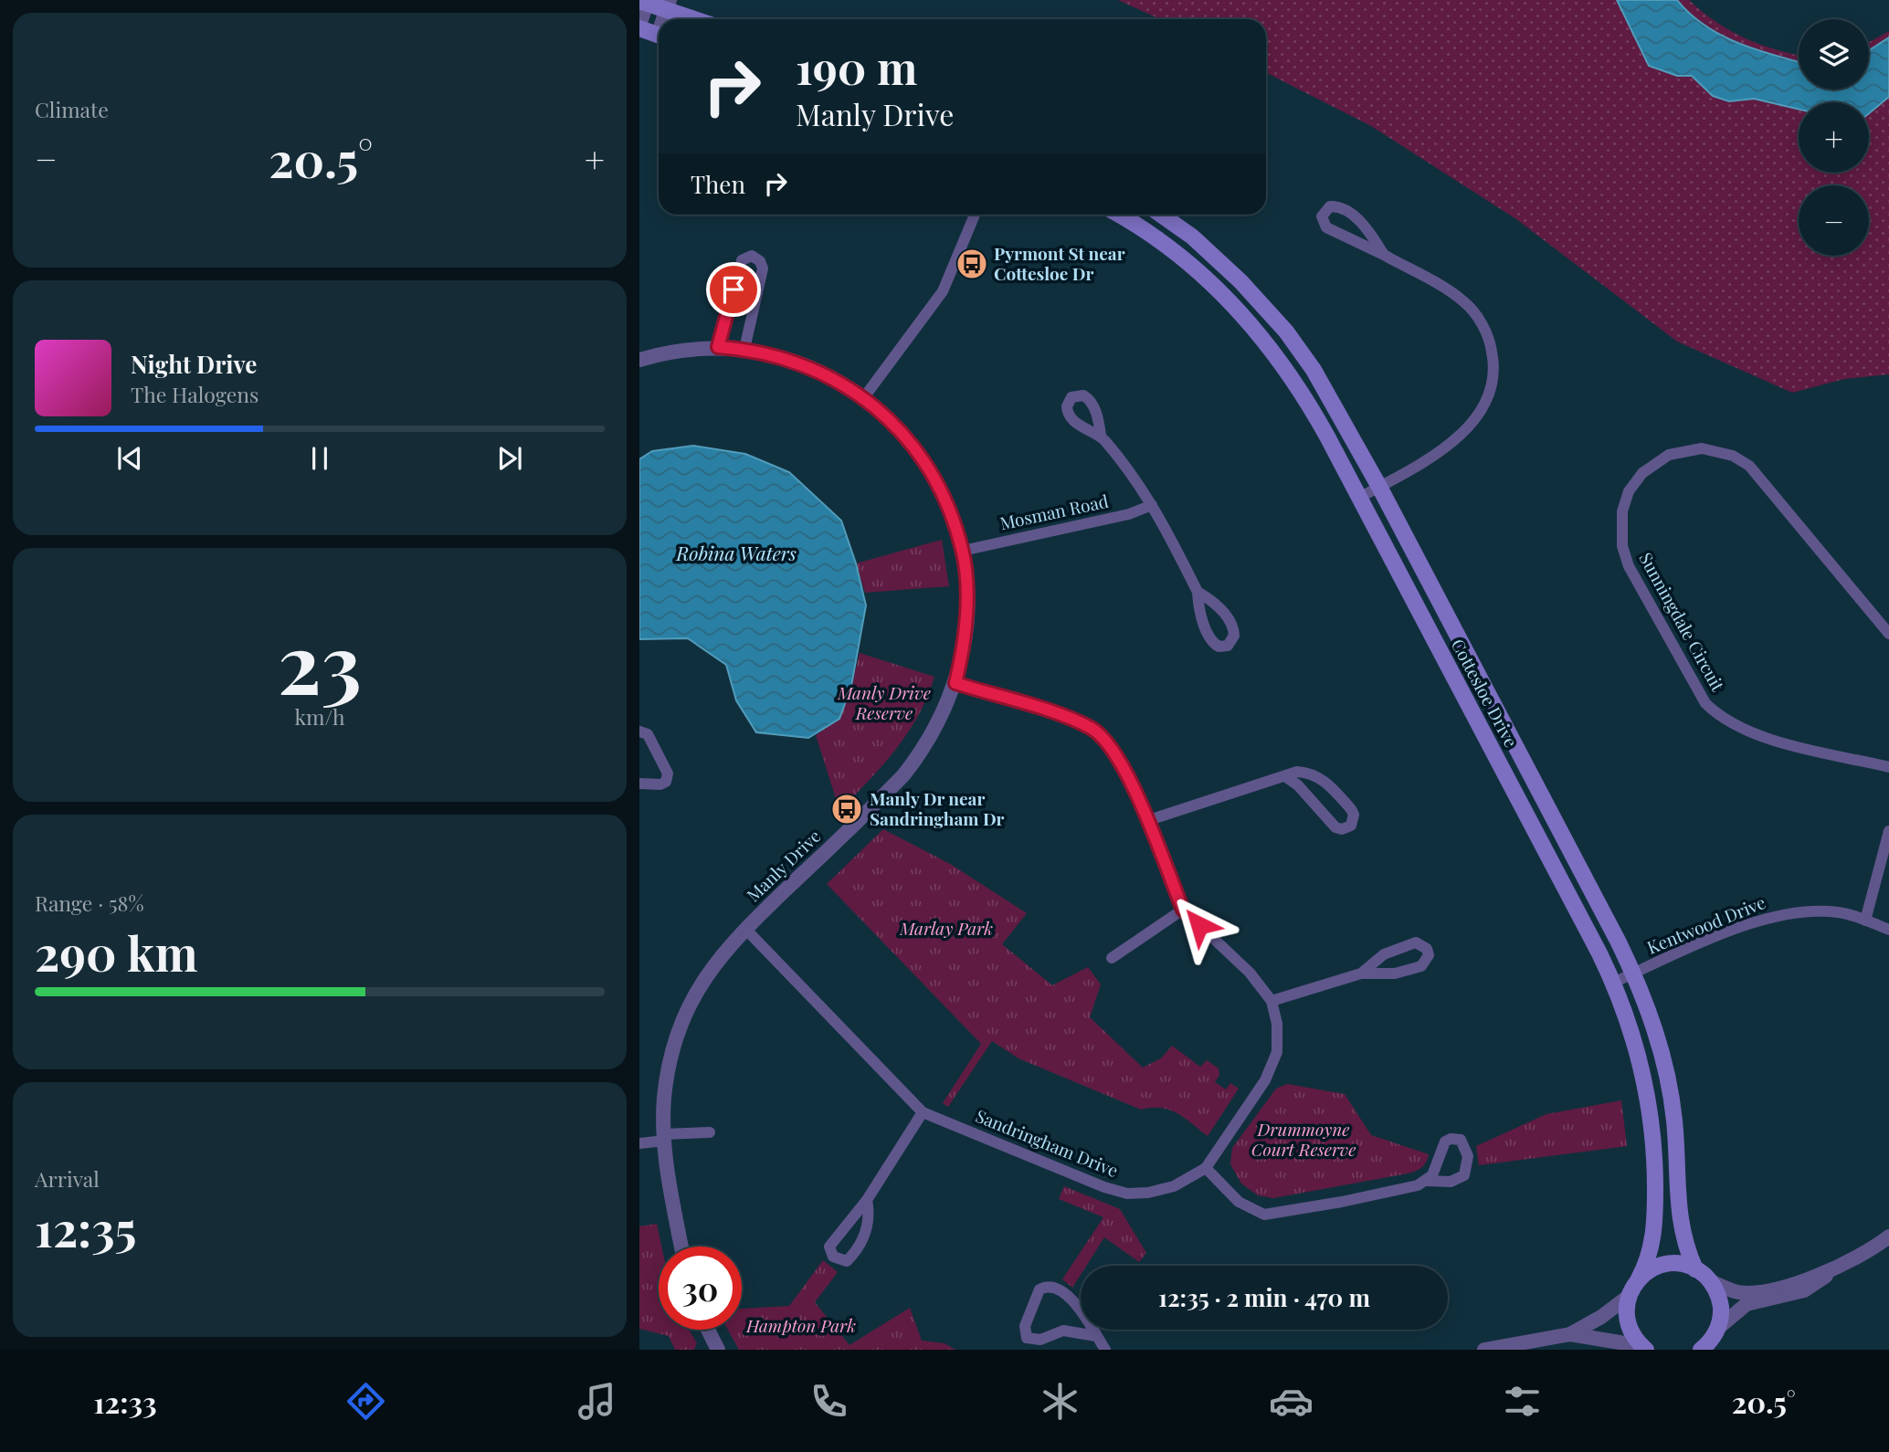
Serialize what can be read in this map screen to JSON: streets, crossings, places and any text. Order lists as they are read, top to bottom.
{
  "streets": {
    "main road": ["Cottesloe Drive"],
    "street": [
      "Mosman Road",
      "Sunningdale Circuit",
      "Manly Drive",
      "Kentwood Drive",
      "Sandringham Drive"
    ]
  },
  "crossings": [
    ["Mosman Road", "Manly Drive"],
    ["Cottesloe Drive", "Kentwood Drive"],
    ["Manly Drive", "Sandringham Drive"]
  ],
  "water": ["Robina Waters"],
  "parks": [
    "Manly Drive Reserve",
    "Marlay Park",
    "Drummoyne Court Reserve",
    "Hampton Park"
  ],
  "places": {
    "bus stop": ["Pyrmont St near Cottesloe Dr", "Manly Dr near Sandringham Dr"]
  },
  "page": {
    "tile": [
      "Climate",
      ["23", "km/h"],
      ["Range · 58%", "290 km"],
      ["Arrival", "12:35"]
    ],
    "map_buttons": ["+", "−"],
    "turn": ["190 m", "Manly Drive"],
    "heat": ["−", "20.5°", "+"],
    "then": "Then",
    "song": ["Night Drive", "The Halogens"],
    "limit": "30",
    "trip": "12:35 · 2 min · 470 m",
    "tabs": ["12:33", "20.5°"]
  }
}
